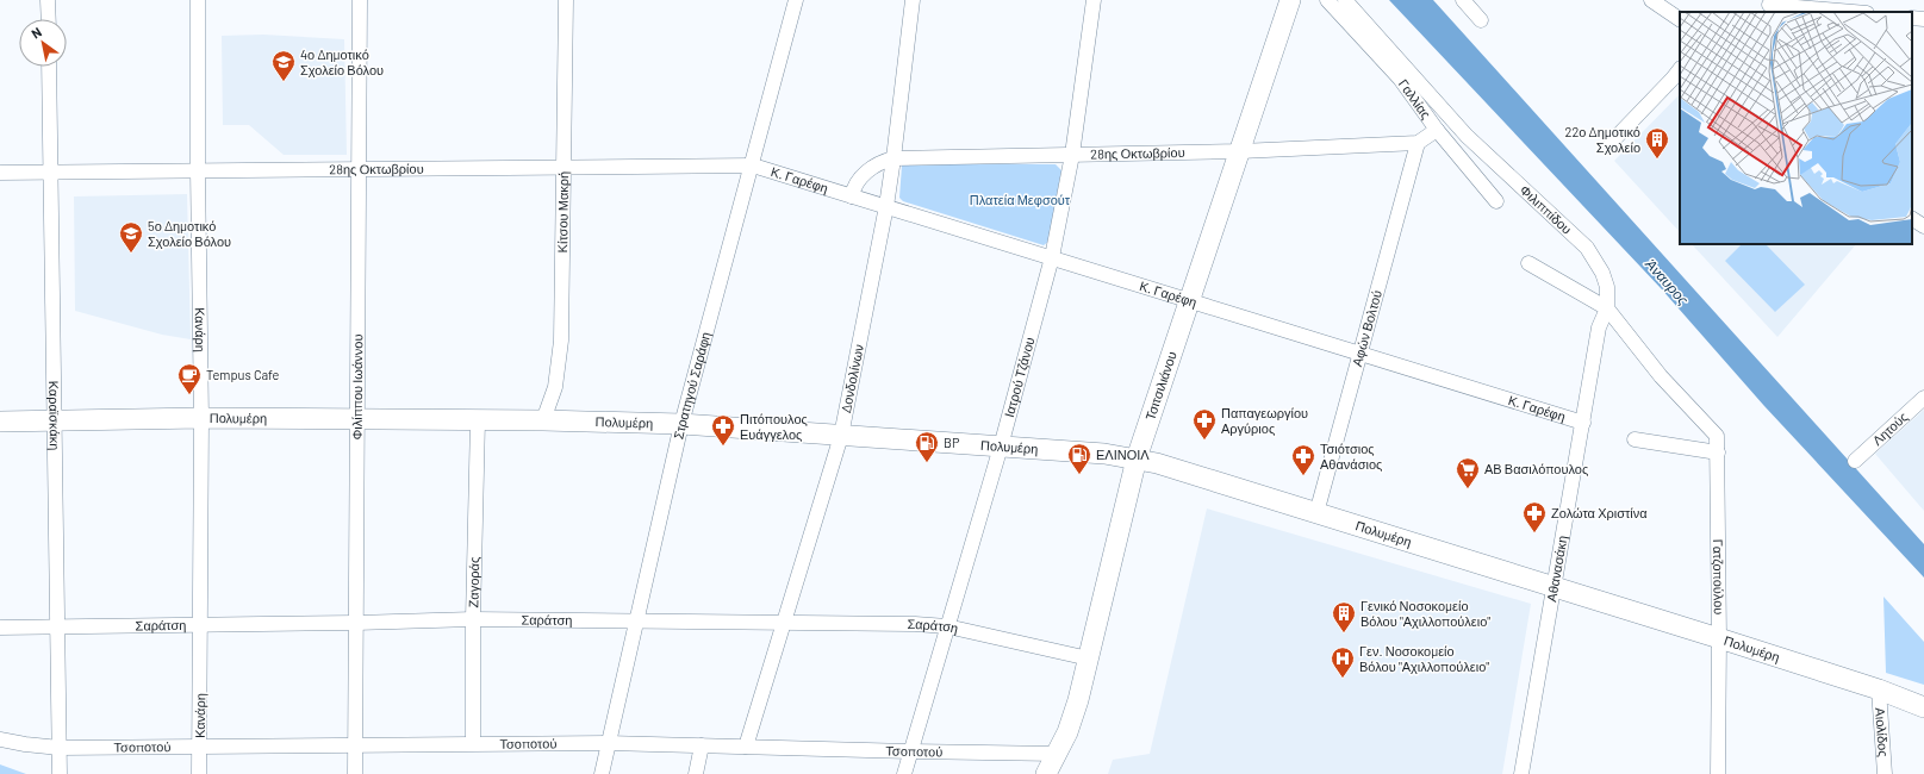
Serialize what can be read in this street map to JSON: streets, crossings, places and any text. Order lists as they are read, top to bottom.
{
  "streets": {
    "main road": ["Τσιτσιλιάνου", "Πολυμέρη"],
    "street": [
      "Γαλλίας",
      "28ης Οκτωβρίου",
      "Κ. Γαρέφη",
      "Φιλιππίδου",
      "Κίτσου Μακρή",
      "Αφών Βολτού",
      "Κανάρη",
      "Ιατρού Τζάνου",
      "Δονδολίνων",
      "Στρατηγού Σαράφη",
      "Φιλίππου Ιωάννου",
      "Καραϊσκάκη",
      "Λητούς",
      "Αθανασάκη",
      "Γατζοπούλου",
      "Ζαγοράς",
      "Σαράτση",
      "Αιολίδος",
      "Τσοποτού"
    ]
  },
  "crossings": [
    ["28ης Οκτωβρίου", "Κ. Γαρέφη"],
    ["28ης Οκτωβρίου", "Κίτσου Μακρή"],
    ["28ης Οκτωβρίου", "Αφών Βολτού"],
    ["28ης Οκτωβρίου", "Κανάρη"],
    ["28ης Οκτωβρίου", "Ιατρού Τζάνου"],
    ["28ης Οκτωβρίου", "Δονδολίνων"],
    ["28ης Οκτωβρίου", "Στρατηγού Σαράφη"],
    ["28ης Οκτωβρίου", "Τσιτσιλιάνου"],
    ["28ης Οκτωβρίου", "Φιλίππου Ιωάννου"],
    ["28ης Οκτωβρίου", "Καραϊσκάκη"],
    ["Κ. Γαρέφη", "Αφών Βολτού"],
    ["Κ. Γαρέφη", "Ιατρού Τζάνου"],
    ["Κ. Γαρέφη", "Δονδολίνων"],
    ["Κ. Γαρέφη", "Στρατηγού Σαράφη"],
    ["Κ. Γαρέφη", "Τσιτσιλιάνου"],
    ["Κ. Γαρέφη", "Αθανασάκη"],
    ["Φιλιππίδου", "Αθανασάκη"],
    ["Φιλιππίδου", "Γατζοπούλου"],
    ["Κίτσου Μακρή", "Πολυμέρη"],
    ["Αφών Βολτού", "Πολυμέρη"],
    ["Κανάρη", "Πολυμέρη"],
    ["Κανάρη", "Σαράτση"],
    ["Κανάρη", "Τσοποτού"],
    ["Ιατρού Τζάνου", "Πολυμέρη"],
    ["Ιατρού Τζάνου", "Σαράτση"],
    ["Ιατρού Τζάνου", "Τσοποτού"],
    ["Δονδολίνων", "Πολυμέρη"],
    ["Δονδολίνων", "Σαράτση"],
    ["Δονδολίνων", "Τσοποτού"],
    ["Στρατηγού Σαράφη", "Πολυμέρη"],
    ["Στρατηγού Σαράφη", "Σαράτση"],
    ["Στρατηγού Σαράφη", "Τσοποτού"],
    ["Τσιτσιλιάνου", "Πολυμέρη"],
    ["Τσιτσιλιάνου", "Σαράτση"],
    ["Τσιτσιλιάνου", "Τσοποτού"],
    ["Φιλίππου Ιωάννου", "Πολυμέρη"],
    ["Φιλίππου Ιωάννου", "Σαράτση"],
    ["Φιλίππου Ιωάννου", "Τσοποτού"],
    ["Καραϊσκάκη", "Πολυμέρη"],
    ["Καραϊσκάκη", "Σαράτση"],
    ["Καραϊσκάκη", "Τσοποτού"],
    ["Πολυμέρη", "Αθανασάκη"],
    ["Πολυμέρη", "Γατζοπούλου"],
    ["Πολυμέρη", "Ζαγοράς"],
    ["Πολυμέρη", "Αιολίδος"],
    ["Αθανασάκη", "Γατζοπούλου"],
    ["Ζαγοράς", "Σαράτση"],
    ["Ζαγοράς", "Τσοποτού"]
  ],
  "water": ["Άναυρος"],
  "parks": ["Πλατεία Μεφσούτ"],
  "places": {
    "school or university": ["4ο Δημοτικό Σχολείο Βόλου", "5ο Δημοτικό Σχολείο Βόλου"],
    "building": ["22ο Δημοτικό Σχολείο", "Γενικό Νοσοκομείο Βόλου \"Αχιλλοπούλειο\""],
    "cafe": ["Tempus Cafe"],
    "pharmacy": [
      "Παπαγεωργίου Αργύριος",
      "Πιτόπουλος Ευάγγελος",
      "Τσιότσιος Αθανάσιος",
      "Ζολώτα Χριστίνα"
    ],
    "fuel station": ["BP", "ΕΛΙΝΟΙΛ"],
    "supermarket": ["ΑΒ Βασιλόπουλος"],
    "hospital": ["Γεν. Νοσοκομείο Βόλου \"Αχιλλοπούλειο\""]
  },
  "north": "top left"
}
